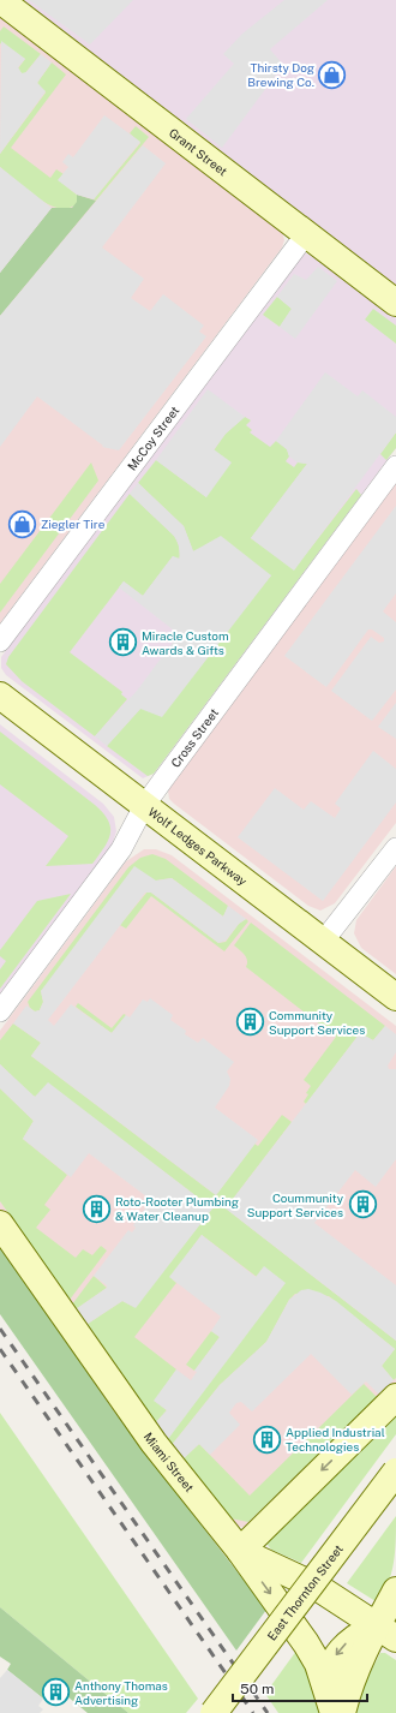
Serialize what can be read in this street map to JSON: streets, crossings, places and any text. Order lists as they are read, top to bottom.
{
  "streets": {
    "main road": [
      "Grant Street",
      "Wolf Ledges Parkway",
      "Miami Street",
      "East Thornton Street"
    ],
    "street": ["McCoy Street", "Cross Street"]
  },
  "crossings": [
    ["Grant Street", "McCoy Street"],
    ["Cross Street", "Wolf Ledges Parkway"]
  ],
  "places": {
    "shop": ["Thirsty Dog Brewing Co.", "Ziegler Tire"],
    "building": [
      "Miracle Custom Awards & Gifts",
      "Community Support Services",
      "Coummunity Support Services",
      "Roto-Rooter Plumbing & Water Cleanup",
      "Applied Industrial Technologies",
      "Anthony Thomas Advertising"
    ]
  },
  "scale_bar": "50 m"
}
